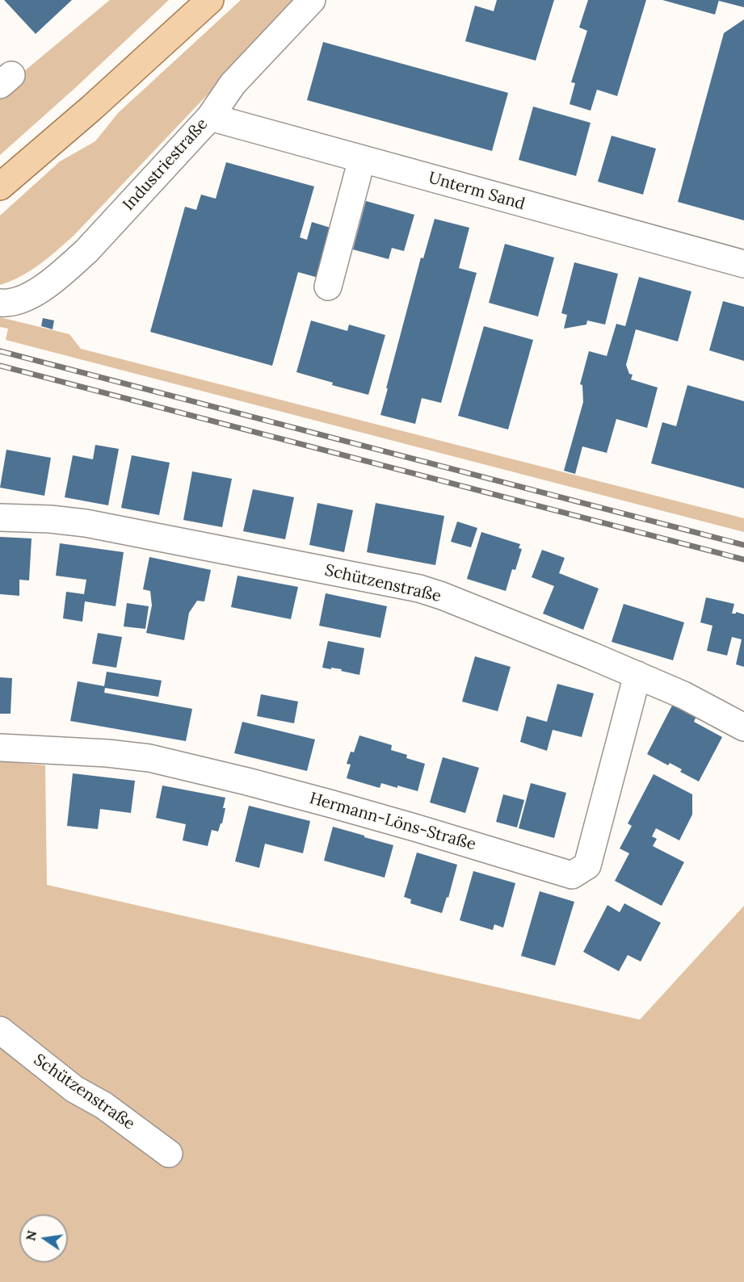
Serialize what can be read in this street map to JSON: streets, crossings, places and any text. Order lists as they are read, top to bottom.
{
  "streets": {
    "street": [
      "Industriestraße",
      "Unterm Sand",
      "Schützenstraße",
      "Hermann-Löns-Straße"
    ]
  },
  "crossings": [
    ["Industriestraße", "Unterm Sand"],
    ["Schützenstraße", "Hermann-Löns-Straße"]
  ],
  "north": "left"
}
